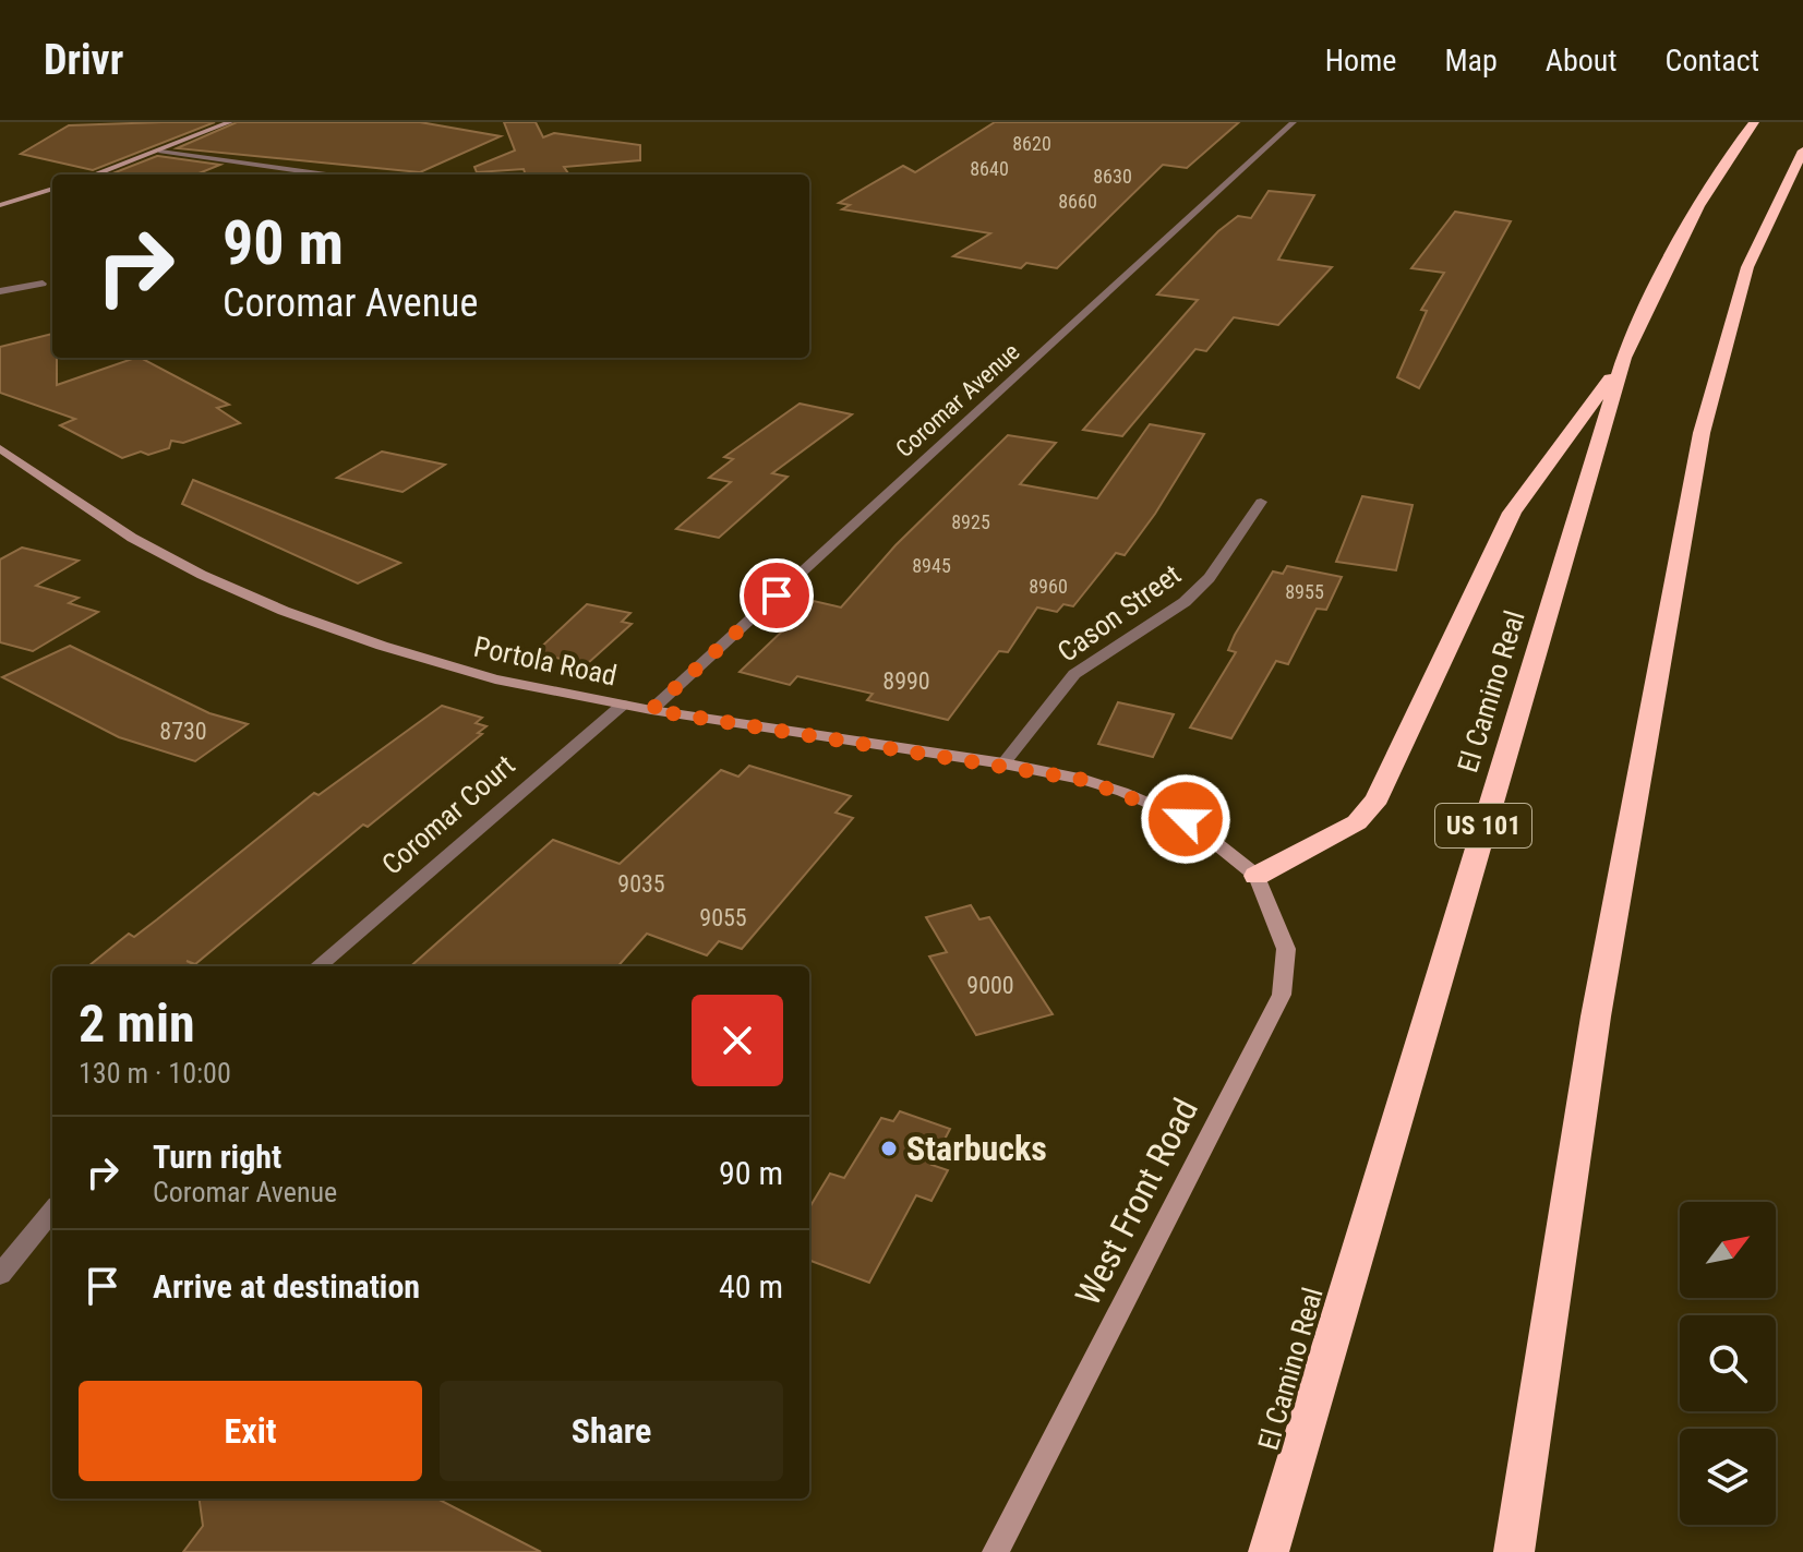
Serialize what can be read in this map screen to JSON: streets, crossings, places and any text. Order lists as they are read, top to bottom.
{
  "streets": {
    "highway": ["El Camino Real", "US 101"],
    "street": [
      "Coromar Avenue",
      "Cason Street",
      "Portola Road",
      "Coromar Court",
      "West Front Road"
    ]
  },
  "crossings": [
    ["Coromar Avenue", "Portola Road"],
    ["Cason Street", "Portola Road"],
    ["Portola Road", "Coromar Court"],
    ["Portola Road", "West Front Road"]
  ],
  "places": ["Starbucks"],
  "house_numbers": [
    "8620",
    "8640",
    "8630",
    "8660",
    "8925",
    "8945",
    "8960",
    "8955",
    "8990",
    "8730",
    "9035",
    "9055",
    "9000"
  ],
  "north": "top right",
  "page": {
    "header": "Drivr",
    "nav": [
      "Home",
      "Map",
      "About",
      "Contact"
    ],
    "turn": ["90 m", "Coromar Avenue"],
    "heading": ["2 min", "130 m · 10:00"],
    "list": [
      {
        "name": "Turn right",
        "note": "Coromar Avenue",
        "value": "90 m"
      },
      {
        "name": "Arrive at destination",
        "value": "40 m"
      }
    ],
    "buttons": ["Exit", "Share"]
  }
}
